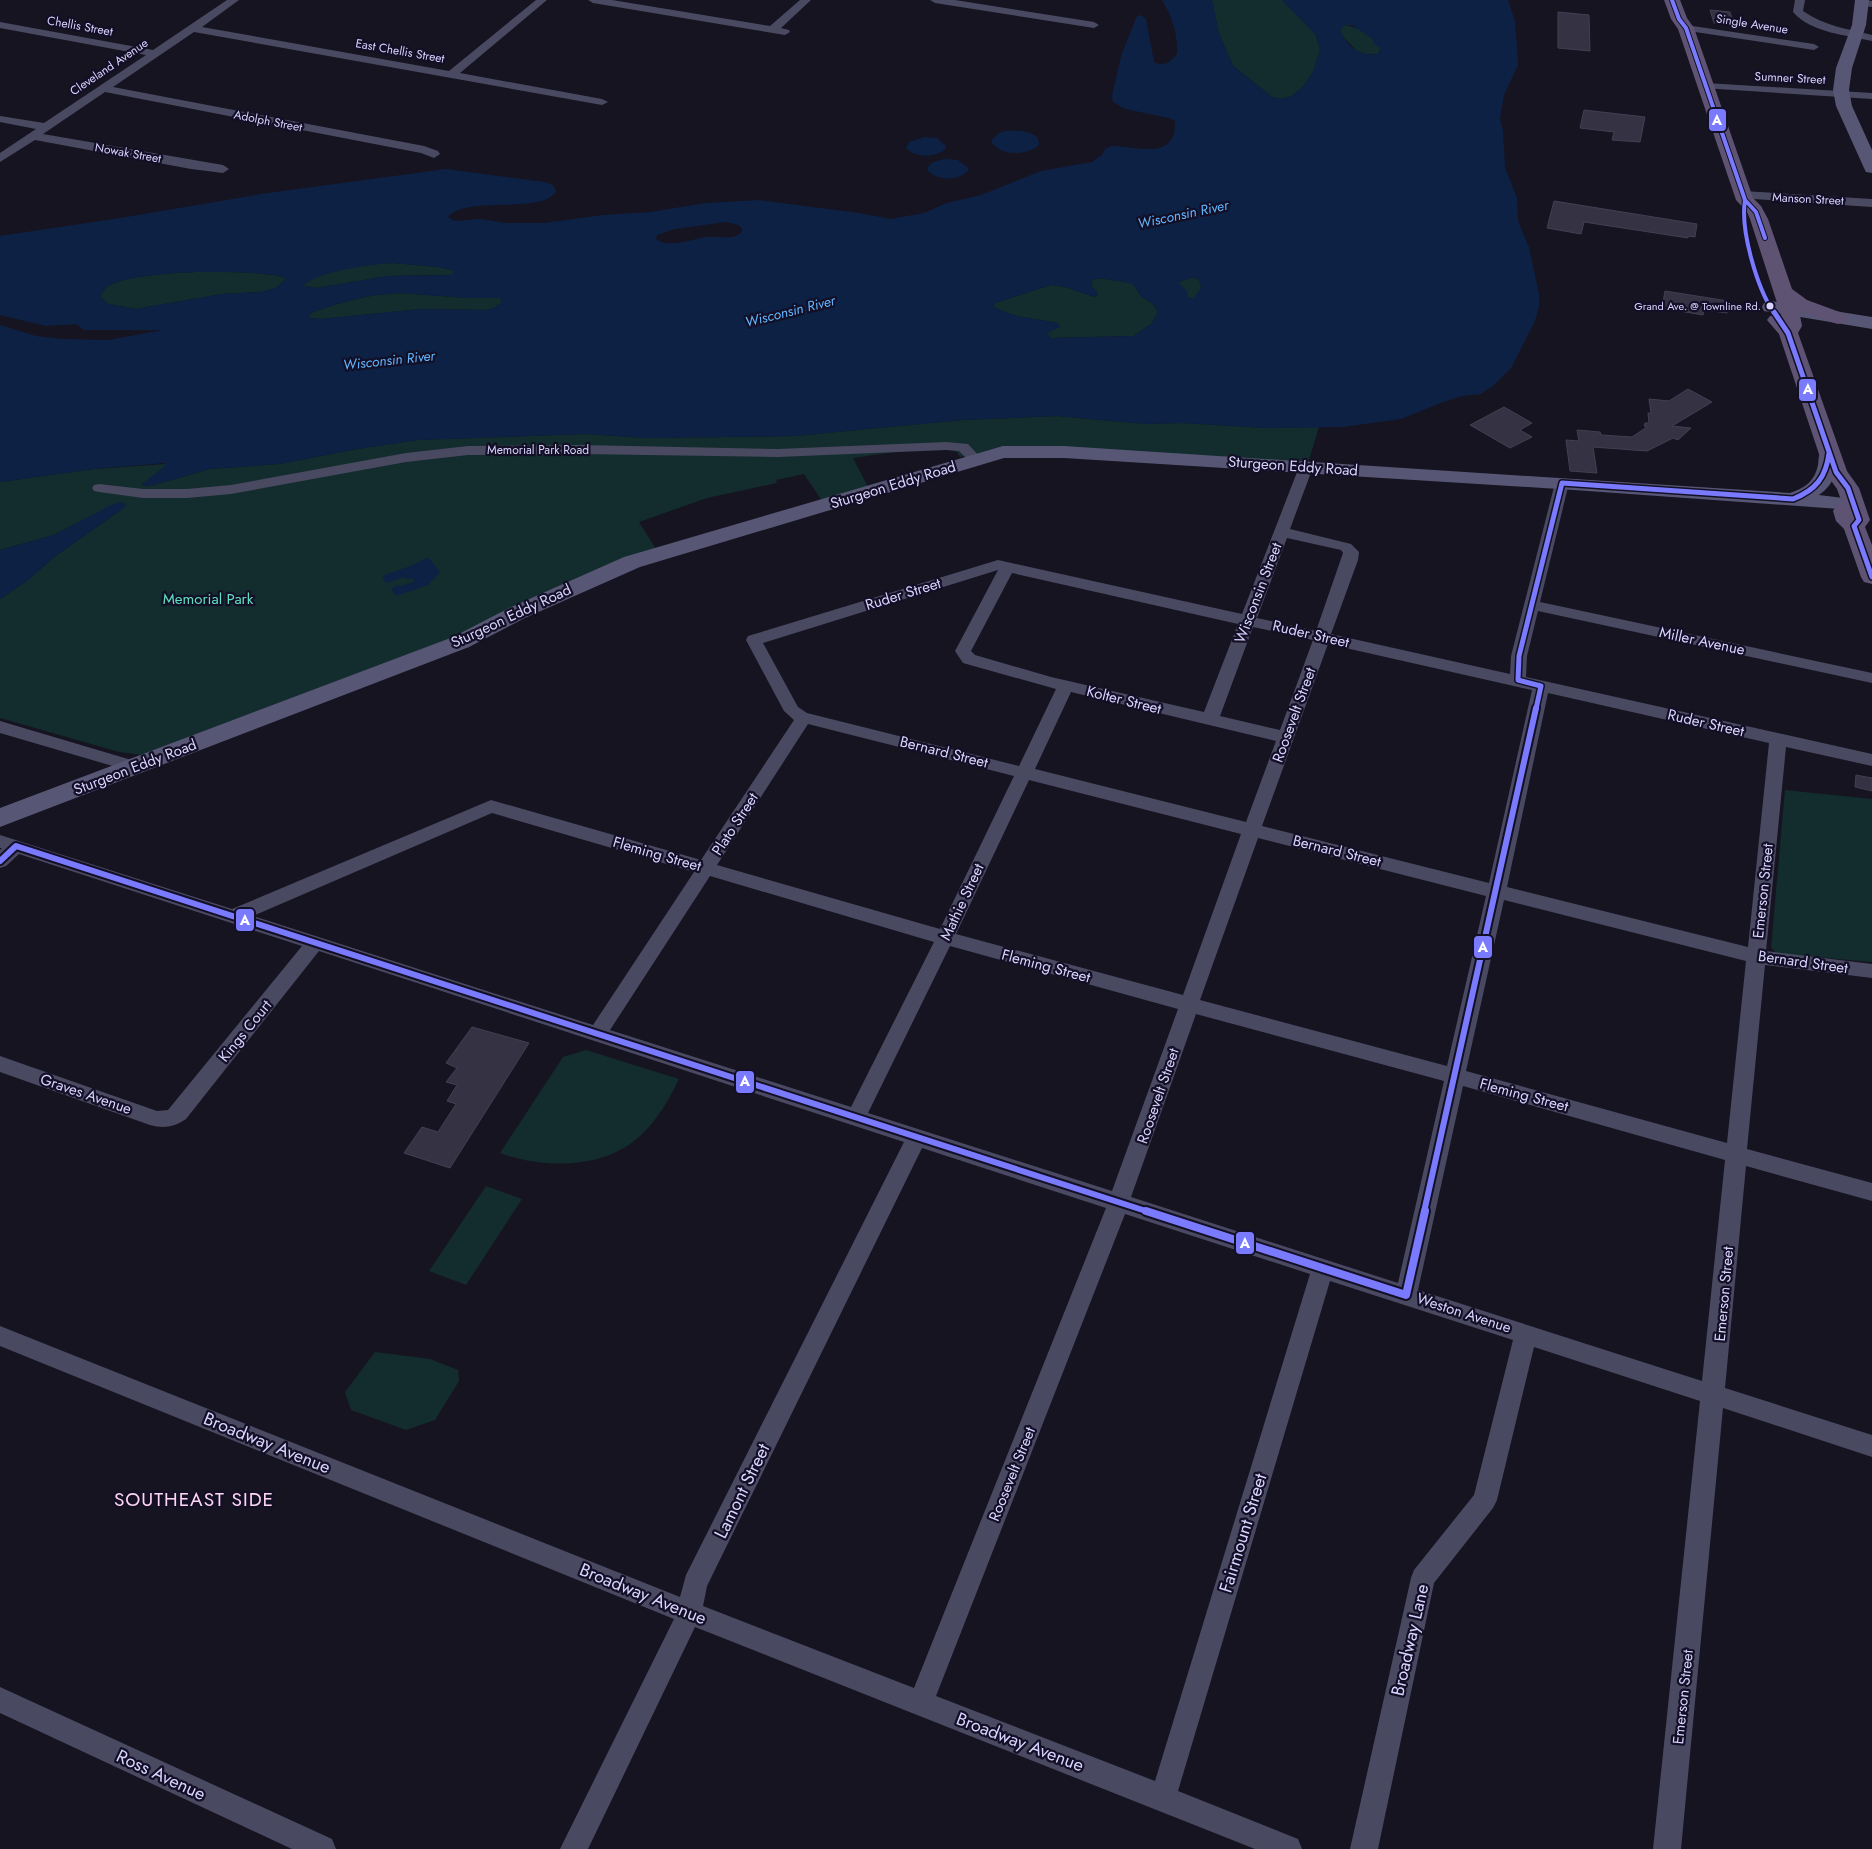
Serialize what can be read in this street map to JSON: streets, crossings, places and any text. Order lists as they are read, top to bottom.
{
  "streets": {
    "street": [
      "Single Avenue",
      "Chellis Street",
      "East Chellis Street",
      "Cleveland Avenue",
      "Sumner Street",
      "Adolph Street",
      "Nowak Street",
      "Manson Street",
      "Memorial Park Road",
      "Sturgeon Eddy Road",
      "Wisconsin Street",
      "Ruder Street",
      "Miller Avenue",
      "Kolter Street",
      "Roosevelt Street",
      "Bernard Street",
      "Plato Street",
      "Fleming Street",
      "Emerson Street",
      "Mathie Street",
      "Kings Court",
      "Graves Avenue",
      "Weston Avenue",
      "Broadway Avenue",
      "Lamont Street",
      "Fairmount Street",
      "Broadway Lane",
      "Ross Avenue"
    ]
  },
  "crossings": [
    ["Chellis Street", "Cleveland Avenue"],
    ["East Chellis Street", "Cleveland Avenue"],
    ["Cleveland Avenue", "Adolph Street"],
    ["Cleveland Avenue", "Nowak Street"],
    ["Memorial Park Road", "Sturgeon Eddy Road"],
    ["Sturgeon Eddy Road", "Wisconsin Street"],
    ["Wisconsin Street", "Ruder Street"],
    ["Wisconsin Street", "Kolter Street"],
    ["Wisconsin Street", "Roosevelt Street"],
    ["Ruder Street", "Kolter Street"],
    ["Ruder Street", "Roosevelt Street"],
    ["Ruder Street", "Bernard Street"],
    ["Ruder Street", "Plato Street"],
    ["Ruder Street", "Emerson Street"],
    ["Kolter Street", "Roosevelt Street"],
    ["Kolter Street", "Mathie Street"],
    ["Roosevelt Street", "Bernard Street"],
    ["Roosevelt Street", "Fleming Street"],
    ["Roosevelt Street", "Weston Avenue"],
    ["Roosevelt Street", "Broadway Avenue"],
    ["Bernard Street", "Plato Street"],
    ["Bernard Street", "Emerson Street"],
    ["Bernard Street", "Mathie Street"],
    ["Plato Street", "Fleming Street"],
    ["Plato Street", "Weston Avenue"],
    ["Fleming Street", "Emerson Street"],
    ["Fleming Street", "Mathie Street"],
    ["Fleming Street", "Weston Avenue"],
    ["Emerson Street", "Weston Avenue"],
    ["Mathie Street", "Weston Avenue"],
    ["Kings Court", "Graves Avenue"],
    ["Kings Court", "Weston Avenue"],
    ["Weston Avenue", "Lamont Street"],
    ["Weston Avenue", "Fairmount Street"],
    ["Weston Avenue", "Broadway Lane"],
    ["Broadway Avenue", "Lamont Street"],
    ["Broadway Avenue", "Fairmount Street"]
  ],
  "districts": ["SOUTHEAST SIDE"],
  "water": ["Wisconsin River"],
  "parks": ["Memorial Park"],
  "places": ["Grand Ave. @ Townline Rd."],
  "lines": ["transit line A"]
}
